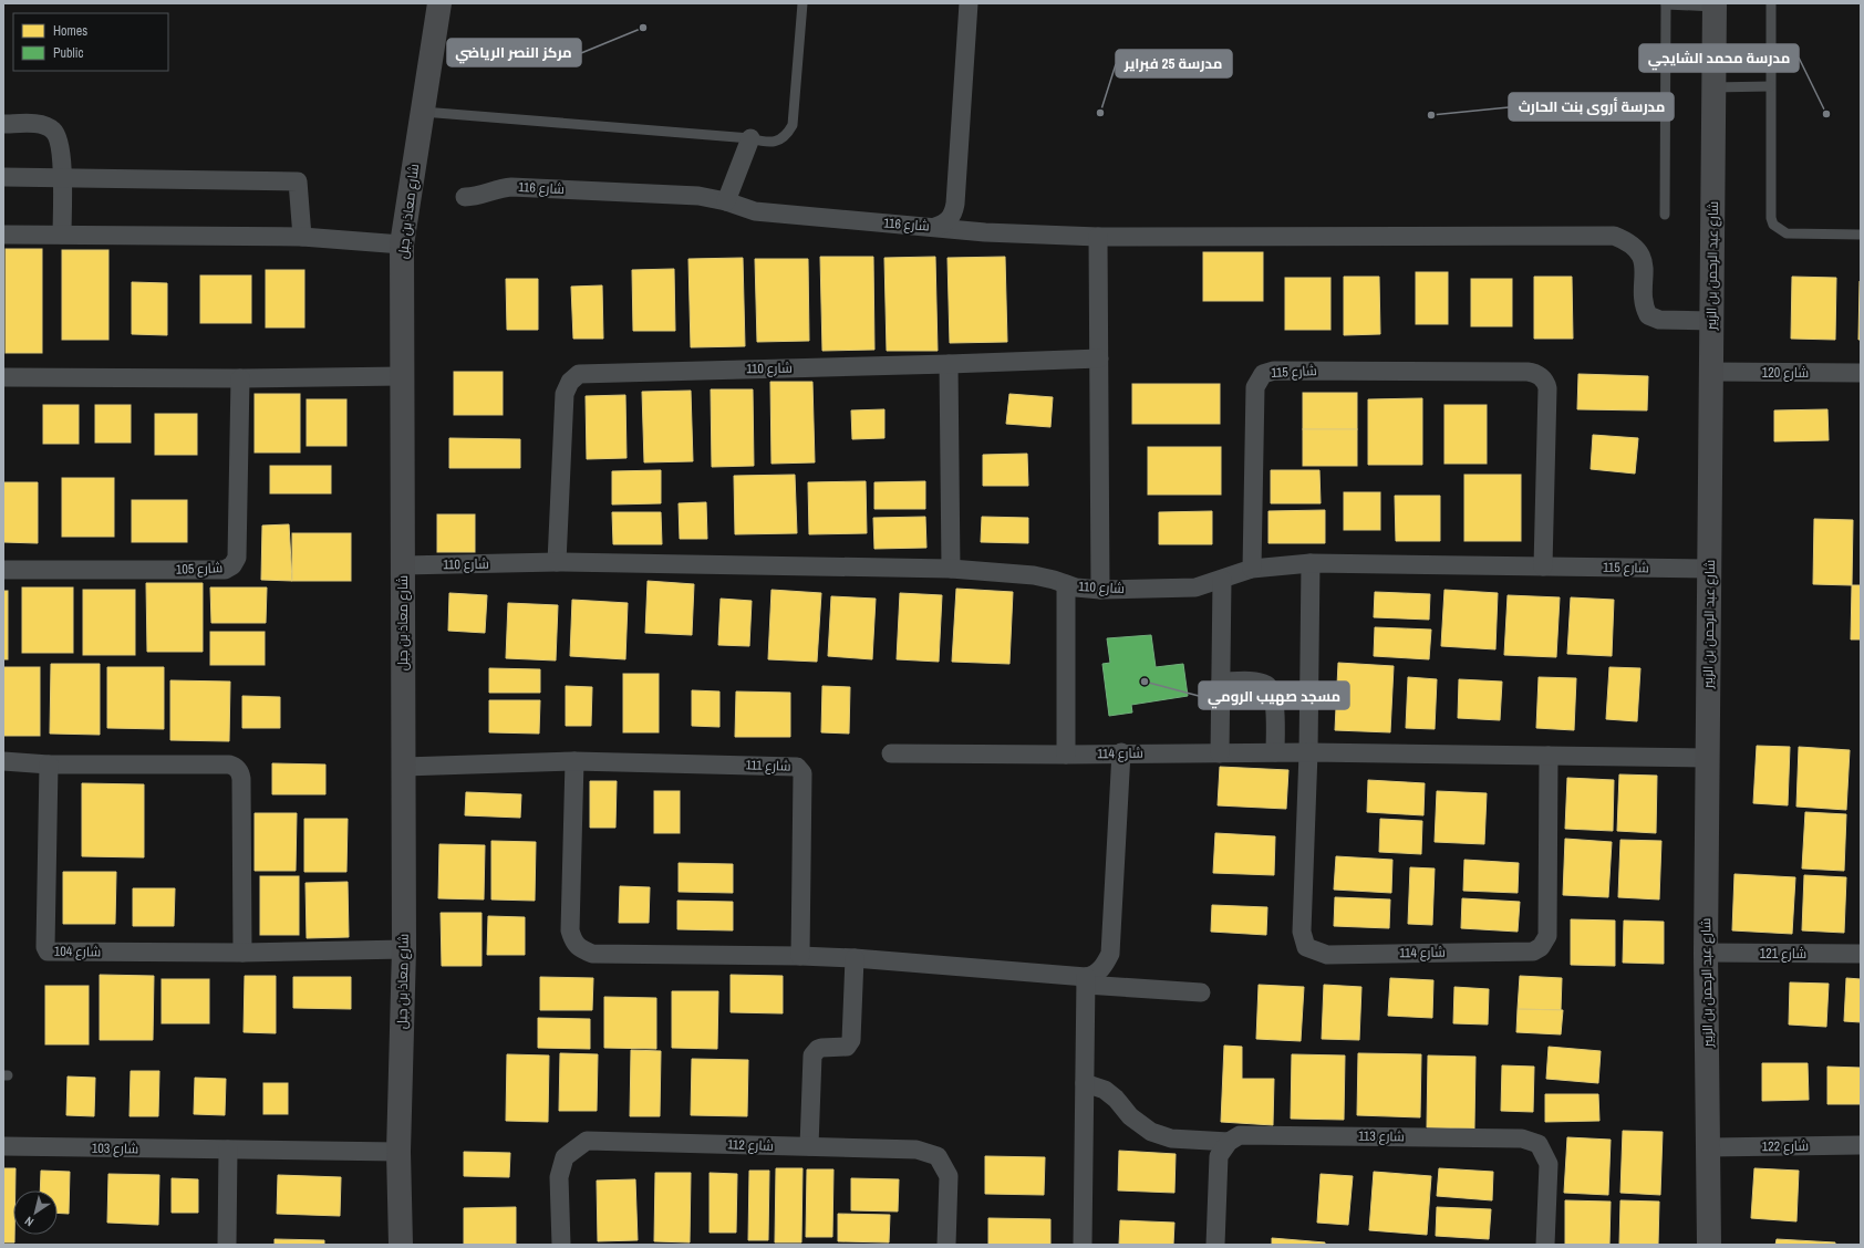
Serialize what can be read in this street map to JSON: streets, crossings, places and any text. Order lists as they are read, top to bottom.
{
  "streets": {
    "street": [
      "شارع 116",
      "شارع معاذ بن جبل",
      "شارع عبد الرحمن بن الزبير",
      "شارع 110",
      "شارع 115",
      "شارع 120",
      "شارع 105",
      "شارع 114",
      "شارع 111",
      "شارع 104",
      "شارع 121",
      "شارع 113",
      "شارع 112",
      "شارع 122",
      "شارع 103"
    ]
  },
  "crossings": [
    ["شارع معاذ بن جبل", "شارع 110"],
    ["شارع معاذ بن جبل", "شارع 111"],
    ["شارع معاذ بن جبل", "شارع 104"],
    ["شارع معاذ بن جبل", "شارع 103"],
    ["شارع عبد الرحمن بن الزبير", "شارع 115"],
    ["شارع عبد الرحمن بن الزبير", "شارع 120"],
    ["شارع عبد الرحمن بن الزبير", "شارع 114"],
    ["شارع عبد الرحمن بن الزبير", "شارع 121"],
    ["شارع عبد الرحمن بن الزبير", "شارع 122"],
    ["شارع 110", "شارع 115"],
    ["شارع 115", "شارع 114"]
  ],
  "places": [
    "مركز النصر الرياضي",
    "مدرسة 25 فبراير",
    "مدرسة محمد الشايجي",
    "مدرسة أروى بنت الحارث",
    "مسجد صهيب الرومي"
  ],
  "legend": ["Homes", "Public"],
  "north": "bottom left"
}
